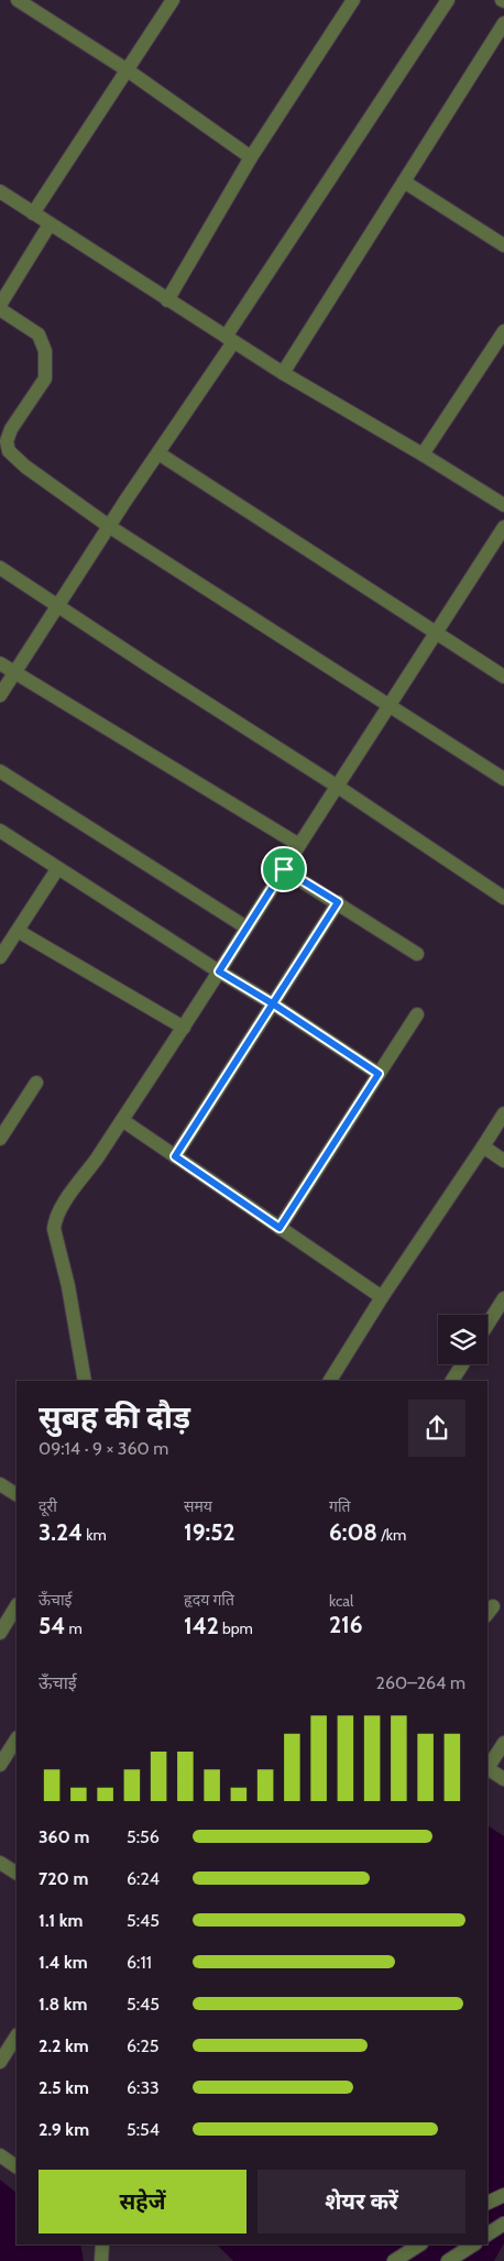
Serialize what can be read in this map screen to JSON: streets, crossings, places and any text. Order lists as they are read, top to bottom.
{
  "page": {
    "heading": ["सुबह की दौड़", "09:14 · 9 × 360 m"],
    "stats": [
      ["दूरी", "3.24 km"],
      ["समय", "19:52"],
      ["गति", "6:08 /km"],
      ["ऊँचाई", "54 m"],
      ["हृदय गति", "142 bpm"],
      ["kcal", "216"]
    ],
    "chart": ["ऊँचाई", "260–264 m"],
    "list": [
      {
        "name": "360 m",
        "note": "5:56"
      },
      {
        "name": "720 m",
        "note": "6:24"
      },
      {
        "name": "1.1 km",
        "note": "5:45"
      },
      {
        "name": "1.4 km",
        "note": "6:11"
      },
      {
        "name": "1.8 km",
        "note": "5:45"
      },
      {
        "name": "2.2 km",
        "note": "6:25"
      },
      {
        "name": "2.5 km",
        "note": "6:33"
      },
      {
        "name": "2.9 km",
        "note": "5:54"
      }
    ],
    "buttons": ["सहेजें", "शेयर करें"]
  }
}
